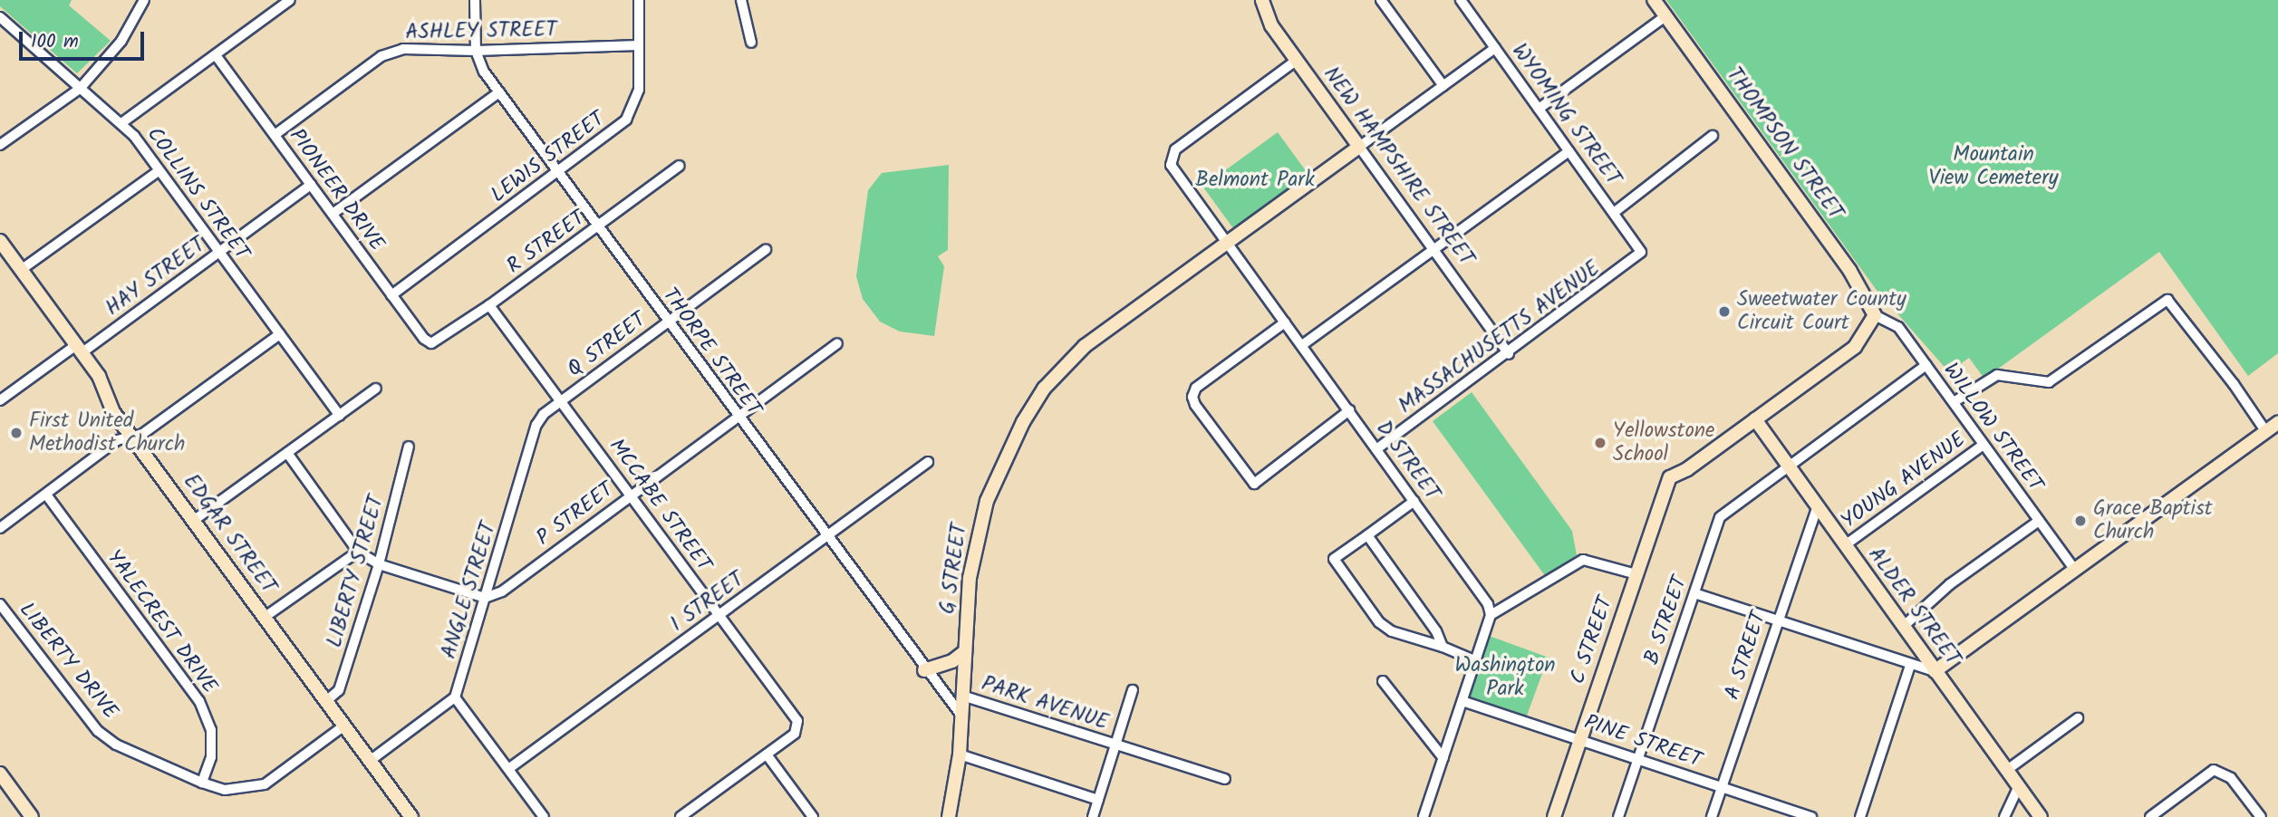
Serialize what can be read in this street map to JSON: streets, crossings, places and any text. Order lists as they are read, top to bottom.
{
  "streets": {
    "street": [
      "ASHLEY STREET",
      "WYOMING STREET",
      "THOMPSON STREET",
      "LEWIS STREET",
      "NEW HAMPSHIRE STREET",
      "PIONEER DRIVE",
      "COLLINS STREET",
      "R STREET",
      "HAY STREET",
      "MASSACHUSETTS AVENUE",
      "Q STREET",
      "THORPE STREET",
      "WILLOW STREET",
      "D STREET",
      "YOUNG AVENUE",
      "MCCABE STREET",
      "P STREET",
      "EDGAR STREET",
      "G STREET",
      "LIBERTY STREET",
      "ANGLE STREET",
      "I STREET",
      "ALDER STREET",
      "B STREET",
      "YALECREST DRIVE",
      "C STREET",
      "A STREET",
      "LIBERTY DRIVE",
      "PARK AVENUE",
      "PINE STREET"
    ]
  },
  "crossings": [
    ["ASHLEY STREET", "LEWIS STREET"],
    ["ASHLEY STREET", "PIONEER DRIVE"],
    ["ASHLEY STREET", "THORPE STREET"],
    ["WYOMING STREET", "MASSACHUSETTS AVENUE"],
    ["THOMPSON STREET", "WILLOW STREET"],
    ["LEWIS STREET", "PIONEER DRIVE"],
    ["LEWIS STREET", "THORPE STREET"],
    ["NEW HAMPSHIRE STREET", "MASSACHUSETTS AVENUE"],
    ["NEW HAMPSHIRE STREET", "D STREET"],
    ["NEW HAMPSHIRE STREET", "G STREET"],
    ["PIONEER DRIVE", "R STREET"],
    ["PIONEER DRIVE", "HAY STREET"],
    ["COLLINS STREET", "HAY STREET"],
    ["R STREET", "THORPE STREET"],
    ["R STREET", "MCCABE STREET"],
    ["HAY STREET", "EDGAR STREET"],
    ["MASSACHUSETTS AVENUE", "D STREET"],
    ["Q STREET", "THORPE STREET"],
    ["Q STREET", "MCCABE STREET"],
    ["Q STREET", "ANGLE STREET"],
    ["THORPE STREET", "P STREET"],
    ["THORPE STREET", "G STREET"],
    ["THORPE STREET", "I STREET"],
    ["WILLOW STREET", "YOUNG AVENUE"],
    ["WILLOW STREET", "B STREET"],
    ["D STREET", "G STREET"],
    ["YOUNG AVENUE", "ALDER STREET"],
    ["MCCABE STREET", "P STREET"],
    ["MCCABE STREET", "ANGLE STREET"],
    ["MCCABE STREET", "I STREET"],
    ["P STREET", "ANGLE STREET"],
    ["EDGAR STREET", "LIBERTY STREET"],
    ["EDGAR STREET", "LIBERTY DRIVE"],
    ["G STREET", "PARK AVENUE"],
    ["ALDER STREET", "B STREET"],
    ["ALDER STREET", "C STREET"],
    ["ALDER STREET", "A STREET"],
    ["B STREET", "PINE STREET"],
    ["YALECREST DRIVE", "LIBERTY DRIVE"],
    ["C STREET", "PINE STREET"],
    ["A STREET", "PINE STREET"]
  ],
  "parks": ["Mountain View Cemetery", "Belmont Park", "Washington Park"],
  "places": [
    "Sweetwater County Circuit Court",
    "First United Methodist Church",
    "Yellowstone School",
    "Grace Baptist Church"
  ],
  "scale_bar": "100 m"
}
